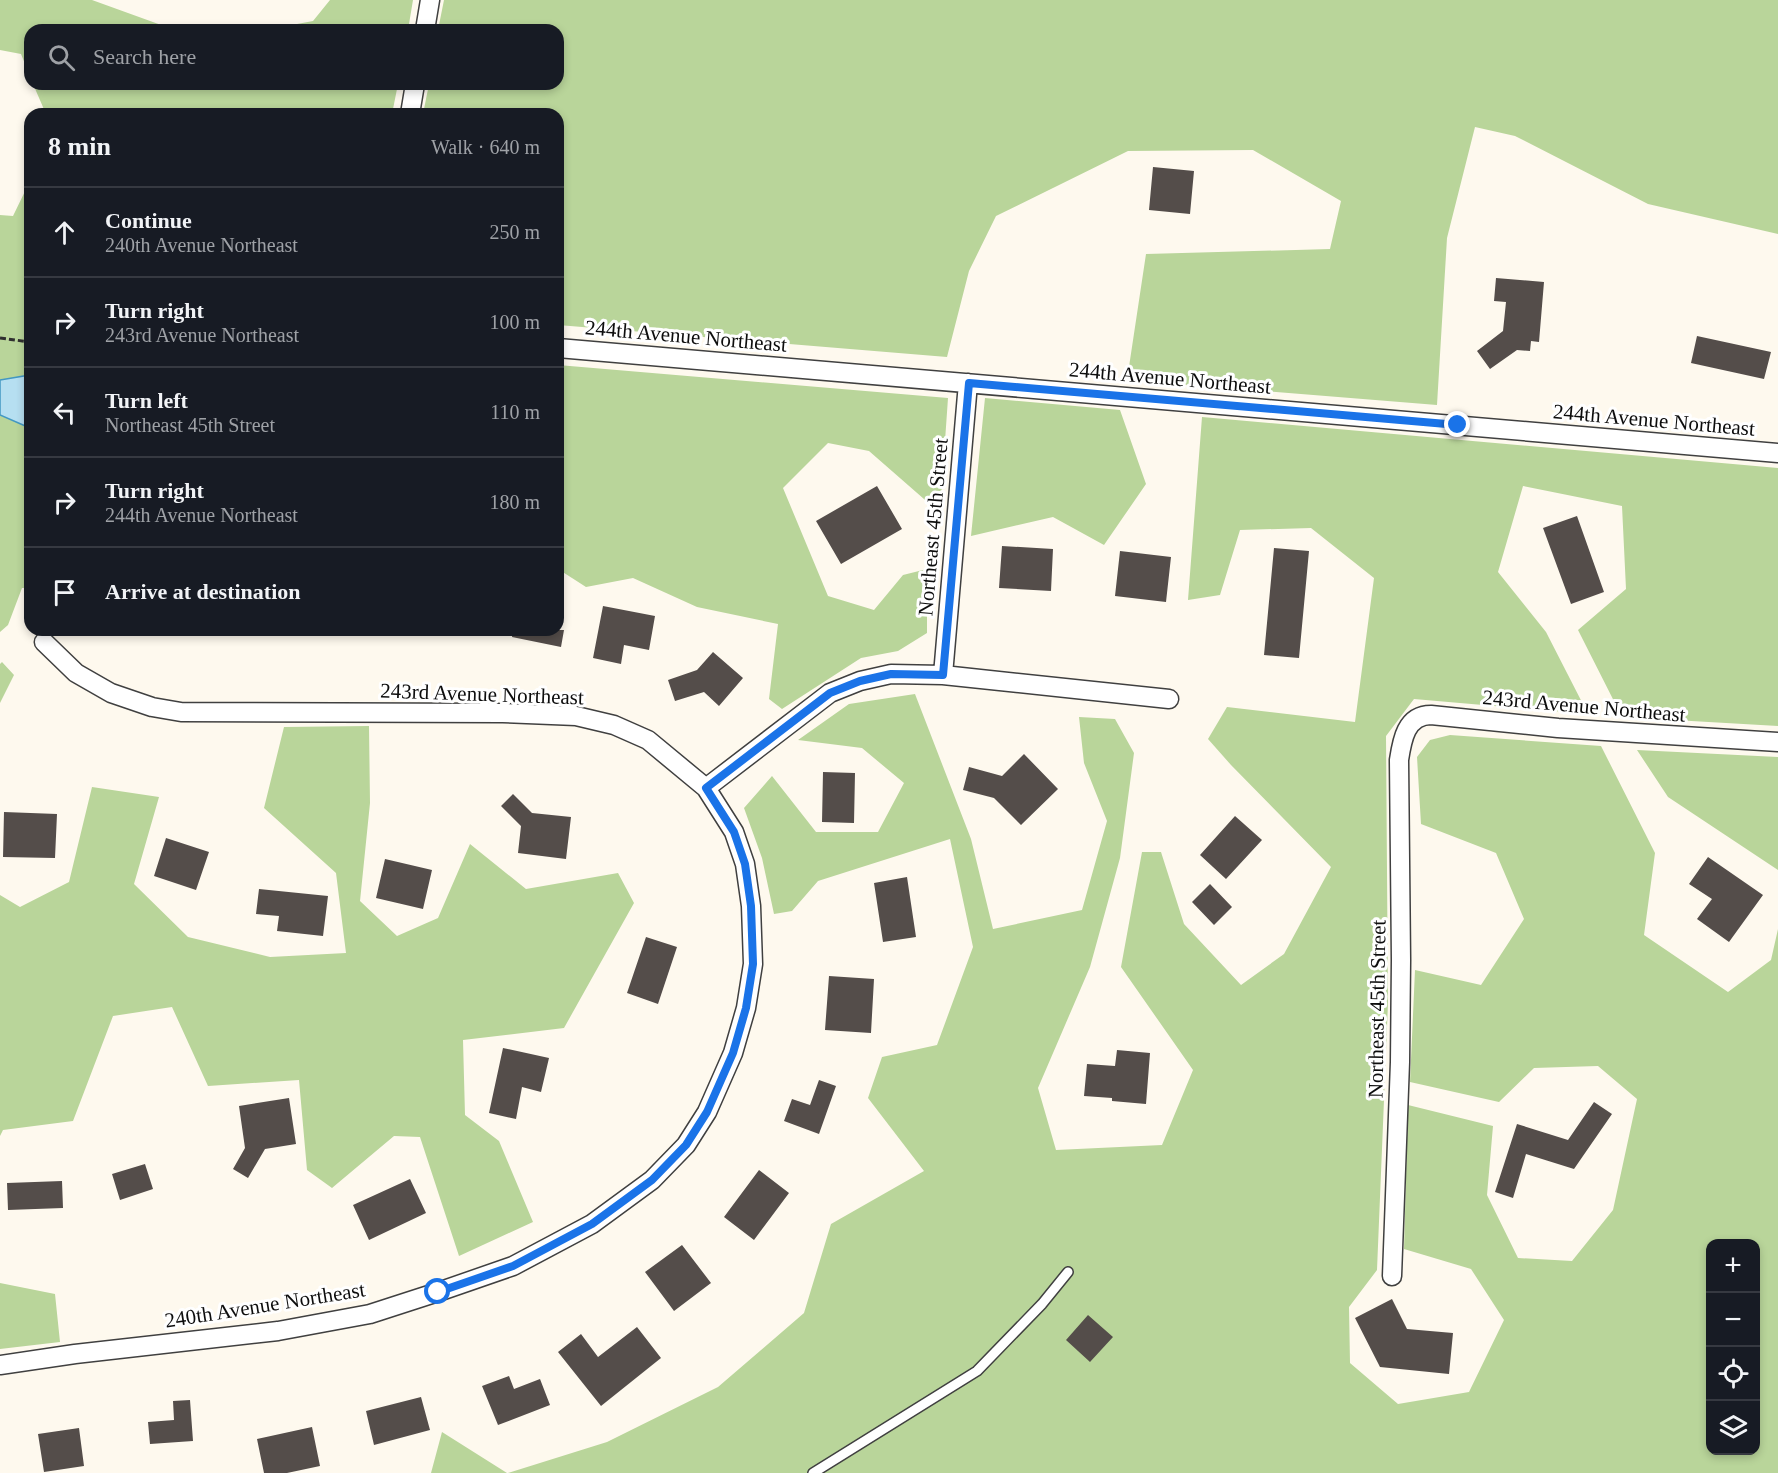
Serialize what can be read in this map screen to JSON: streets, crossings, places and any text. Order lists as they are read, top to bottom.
{
  "streets": {
    "street": [
      "244th Avenue Northeast",
      "Northeast 45th Street",
      "243rd Avenue Northeast",
      "240th Avenue Northeast"
    ]
  },
  "crossings": [
    ["244th Avenue Northeast", "Northeast 45th Street"],
    ["Northeast 45th Street", "243rd Avenue Northeast"],
    ["243rd Avenue Northeast", "240th Avenue Northeast"]
  ],
  "page": {
    "search": "Search here",
    "heading": ["8 min", "Walk · 640 m"],
    "list": [
      ["Continue", "240th Avenue Northeast", "250 m"],
      ["Turn right", "243rd Avenue Northeast", "100 m"],
      ["Turn left", "Northeast 45th Street", "110 m"],
      ["Turn right", "244th Avenue Northeast", "180 m"],
      "Arrive at destination"
    ],
    "map_buttons": ["+", "−"]
  }
}
